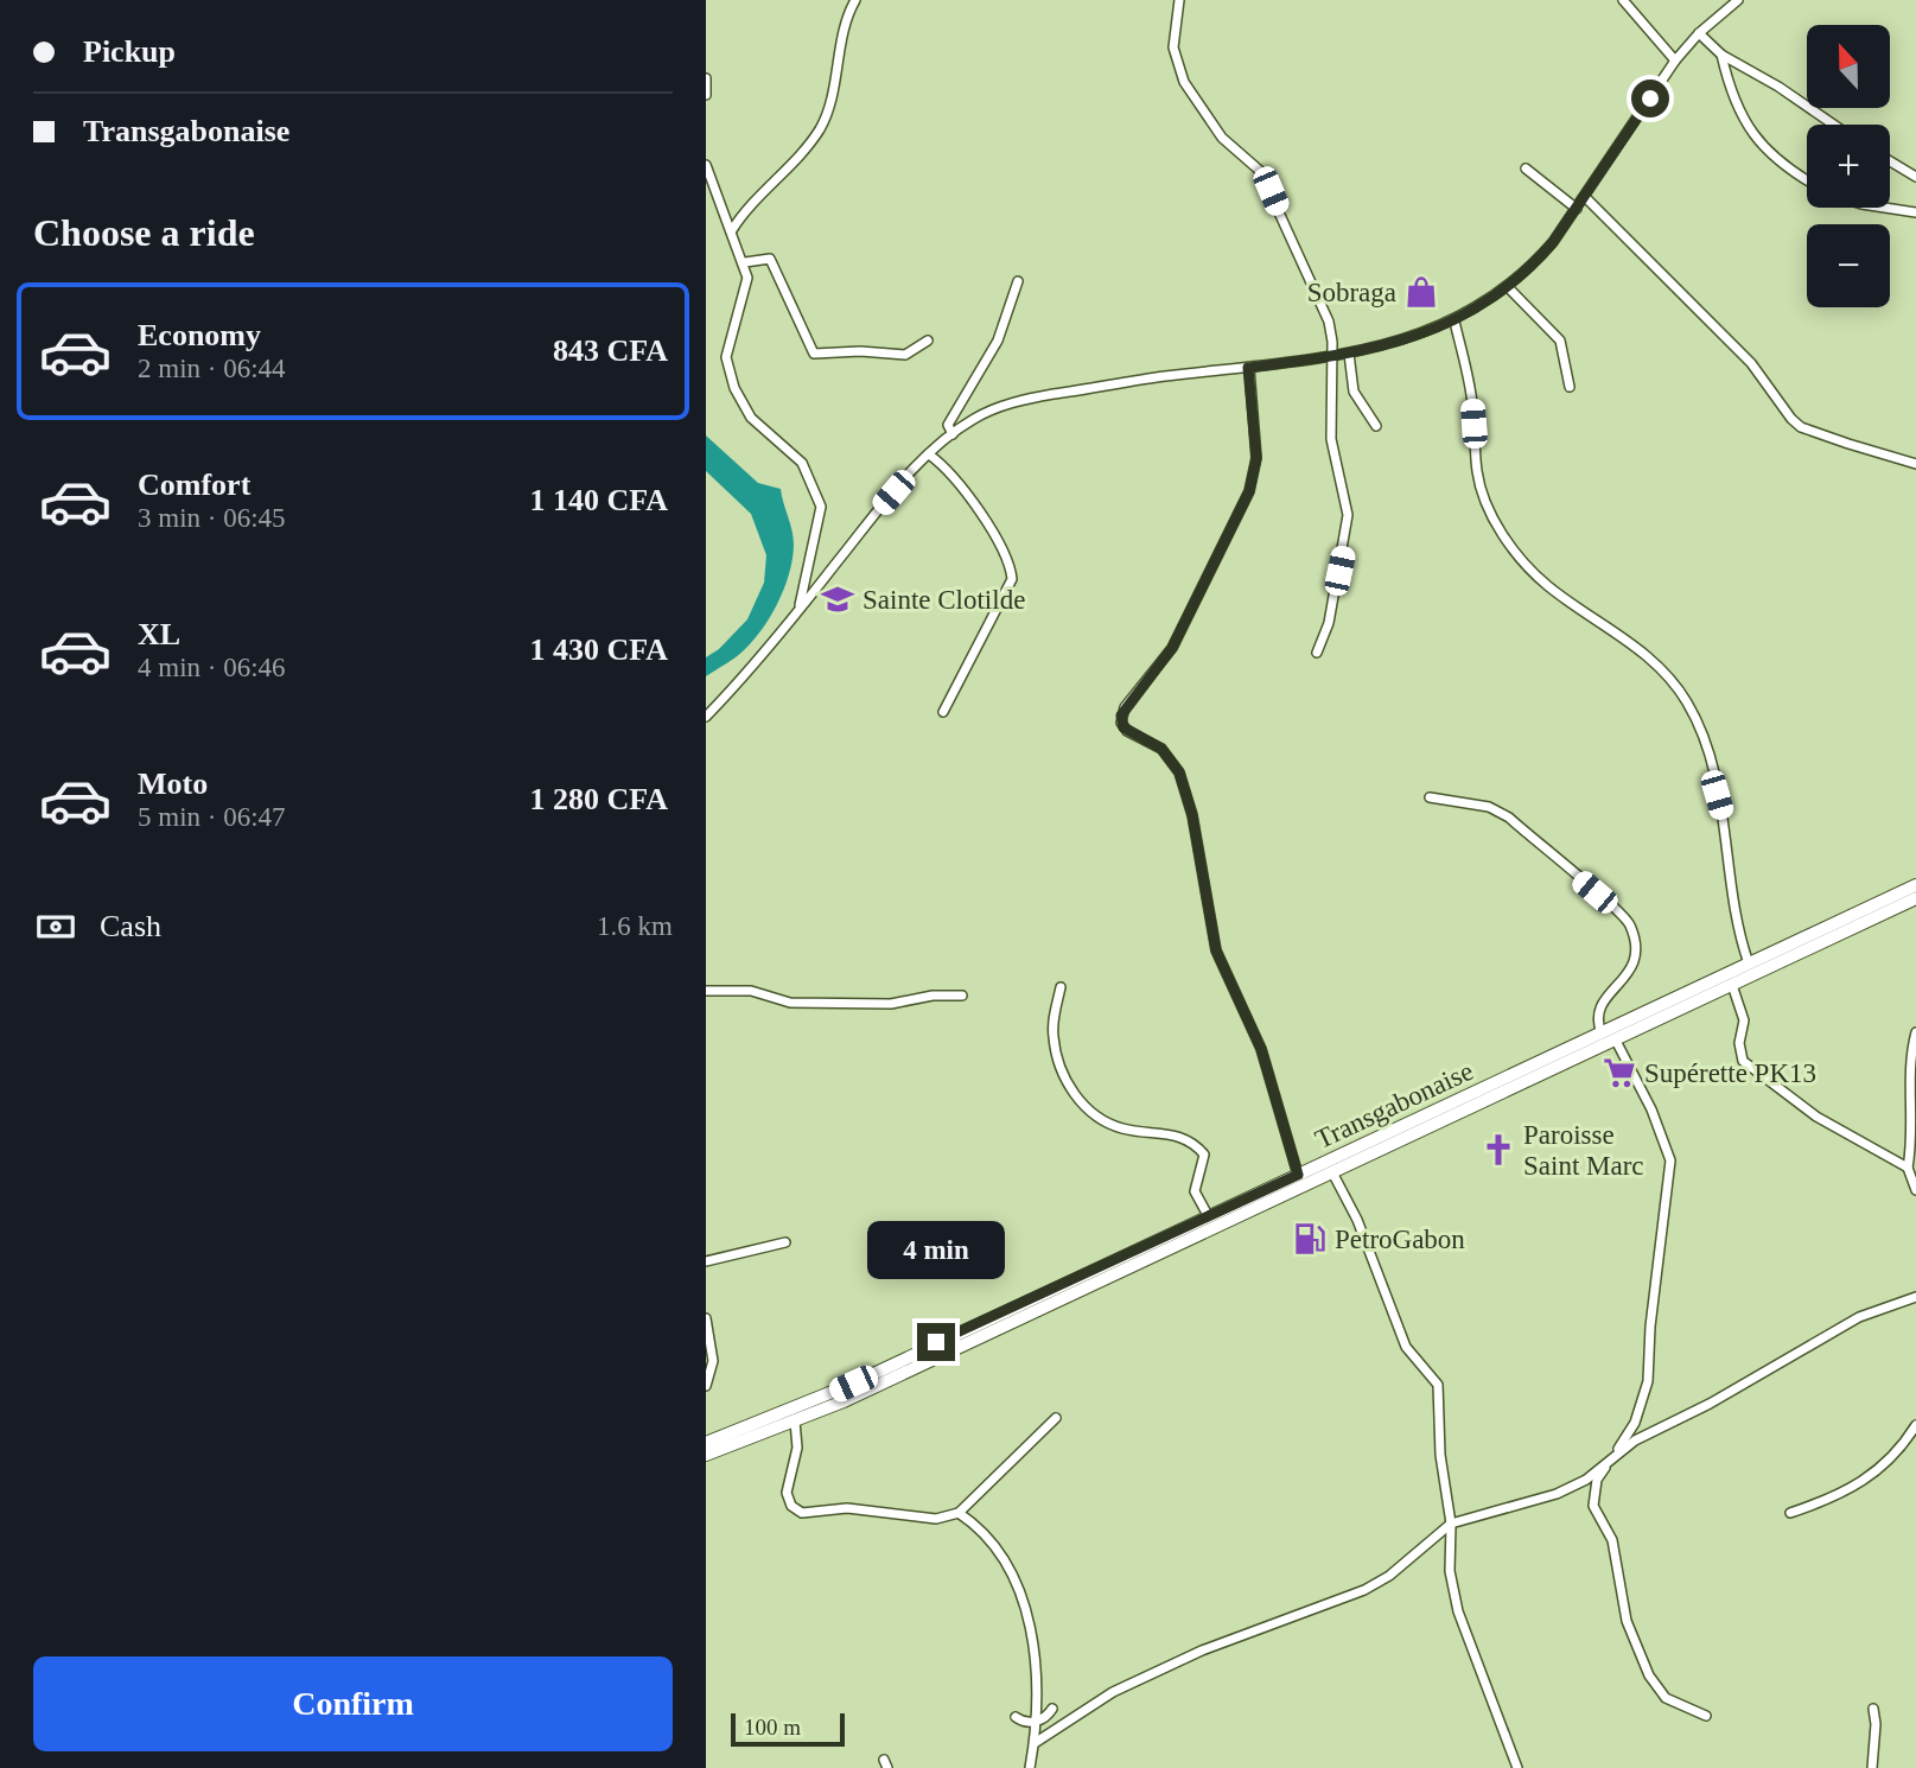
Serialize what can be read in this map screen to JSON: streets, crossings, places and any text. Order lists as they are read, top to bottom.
{
  "streets": {
    "highway": ["Transgabonaise"]
  },
  "places": {
    "shop": ["Sobraga"],
    "school or university": ["Sainte Clotilde"],
    "supermarket": ["Supérette PK13"],
    "church": ["Paroisse Saint Marc"],
    "fuel station": ["PetroGabon"]
  },
  "scale_bar": "100 m",
  "north": "top",
  "page": {
    "banner": ["Pickup", "Transgabonaise"],
    "map_buttons": ["+", "−"],
    "heading": "Choose a ride",
    "list": [
      {
        "name": "Economy",
        "note": "2 min · 06:44",
        "value": "843 CFA"
      },
      {
        "name": "Comfort",
        "note": "3 min · 06:45",
        "value": "1 140 CFA"
      },
      {
        "name": "XL",
        "note": "4 min · 06:46",
        "value": "1 430 CFA"
      },
      {
        "name": "Moto",
        "note": "5 min · 06:47",
        "value": "1 280 CFA"
      }
    ],
    "pay": ["Cash", "1.6 km"],
    "bubble": "4 min",
    "buttons": "Confirm",
    "scale": "100 m"
  }
}
